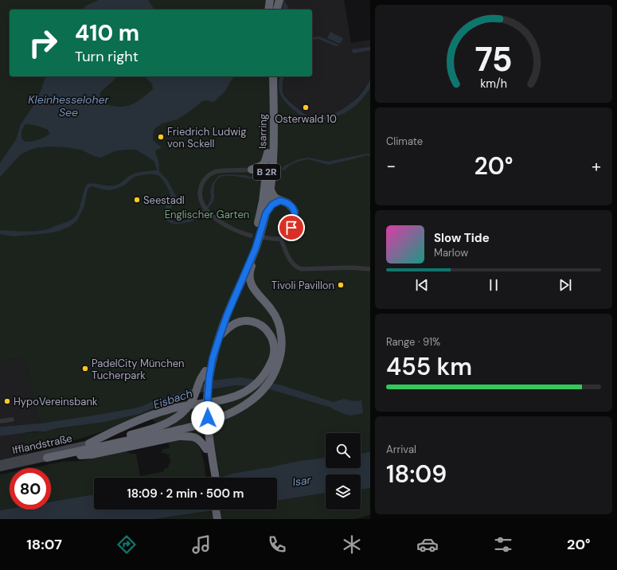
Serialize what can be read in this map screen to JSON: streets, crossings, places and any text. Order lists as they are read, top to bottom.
{
  "streets": {
    "highway": ["Isarring", "B 2R"],
    "main road": ["Ifflandstraße"]
  },
  "water": ["Kleinhesseloher See", "Eisbach", "Isar"],
  "parks": ["Englischer Garten"],
  "places": [
    "Osterwald 10",
    "Friedrich Ludwig von Sckell",
    "Seestadl",
    "Tivoli Pavillon",
    "PadelCity München Tucherpark",
    "HypoVereinsbank"
  ],
  "page": {
    "turn": ["410 m", "Turn right"],
    "tile": [
      "Climate",
      ["Range · 91%", "455 km"],
      ["Arrival", "18:09"]
    ],
    "heat": ["−", "20°", "+"],
    "song": ["Slow Tide", "Marlow"],
    "limit": "80",
    "trip": "18:09 · 2 min · 500 m",
    "tabs": ["18:07", "20°"],
    "gauge": ["75", "km/h"]
  }
}
